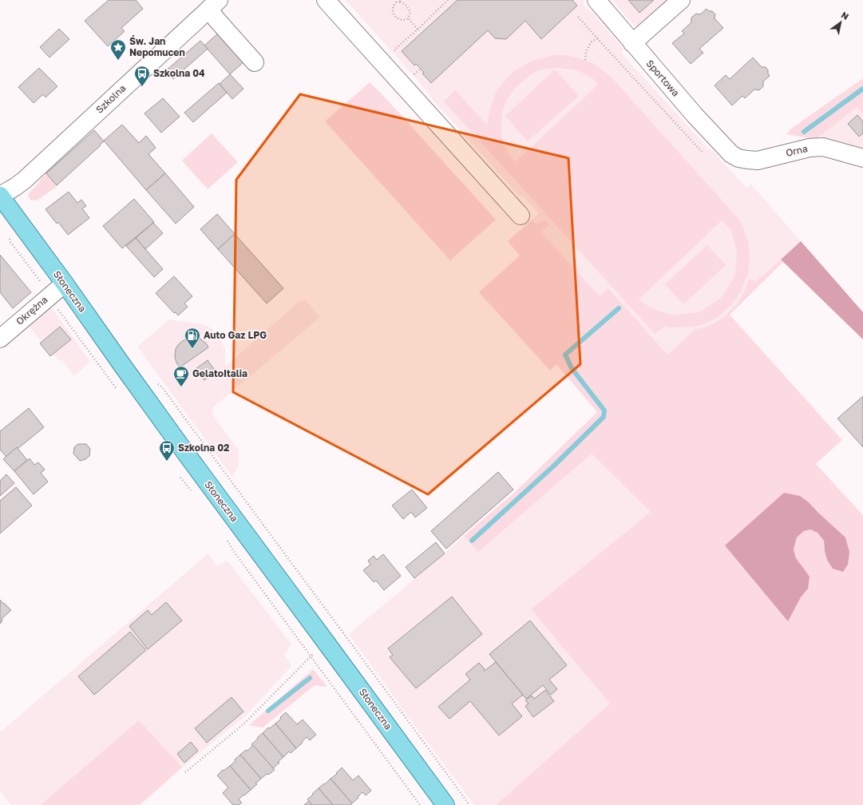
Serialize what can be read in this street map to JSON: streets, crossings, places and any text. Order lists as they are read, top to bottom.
{
  "streets": {
    "main road": ["Słoneczna"],
    "street": [
      "Sportowa",
      "Szkolna",
      "Orna",
      "Okrężna"
    ]
  },
  "crossings": [
    ["Sportowa", "Orna"],
    ["Szkolna", "Słoneczna"],
    ["Słoneczna", "Okrężna"]
  ],
  "places": {
    "place": ["Św. Jan Nepomucen"],
    "bus stop": ["Szkolna 04", "Szkolna 02"],
    "fuel station": ["Auto Gaz LPG"],
    "cafe": ["GelatoItalia"]
  },
  "north": "top right"
}
